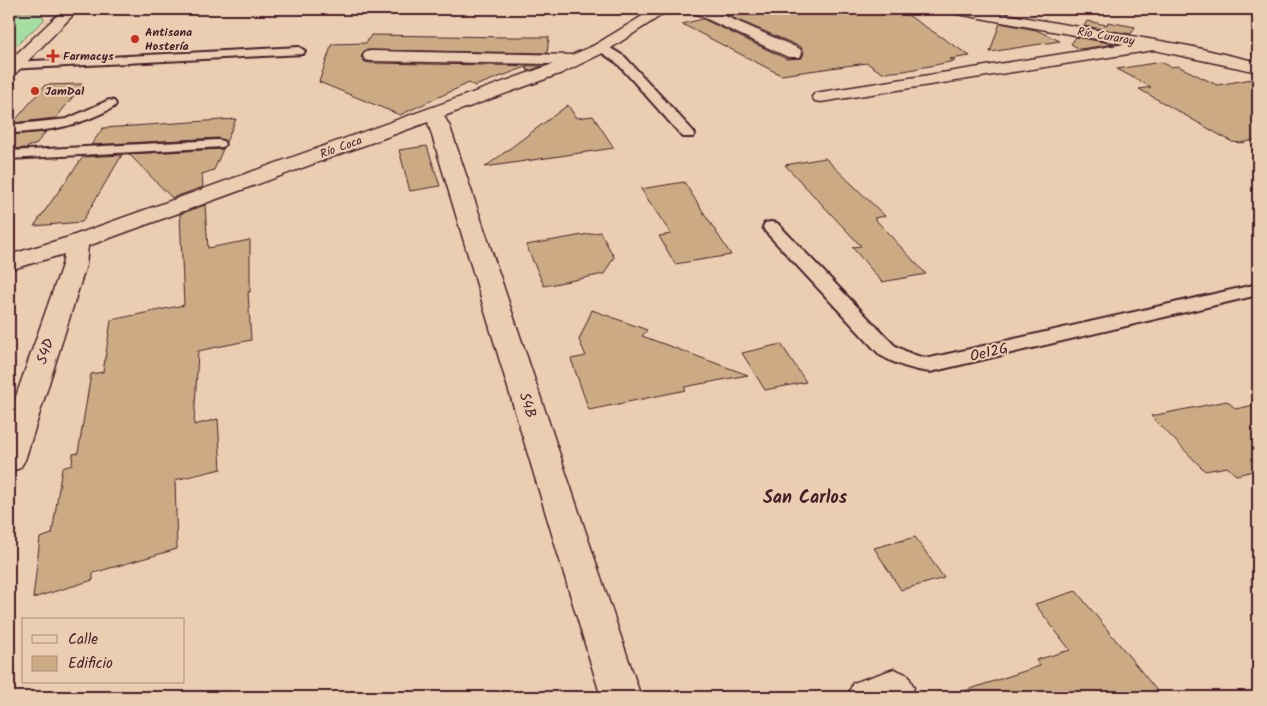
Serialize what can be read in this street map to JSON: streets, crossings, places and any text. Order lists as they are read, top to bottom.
{
  "streets": {
    "street": [
      "Río Curaray",
      "Río Coca",
      "S4D",
      "S4B"
    ],
    "lane": ["Oe12G"]
  },
  "crossings": [
    ["Río Coca", "S4D"],
    ["Río Coca", "S4B"]
  ],
  "districts": ["San Carlos"],
  "places": {
    "other": ["Antisana Hostería", "JamDal"],
    "health": ["Farmacys"]
  },
  "legend": ["Calle", "Edificio"]
}
